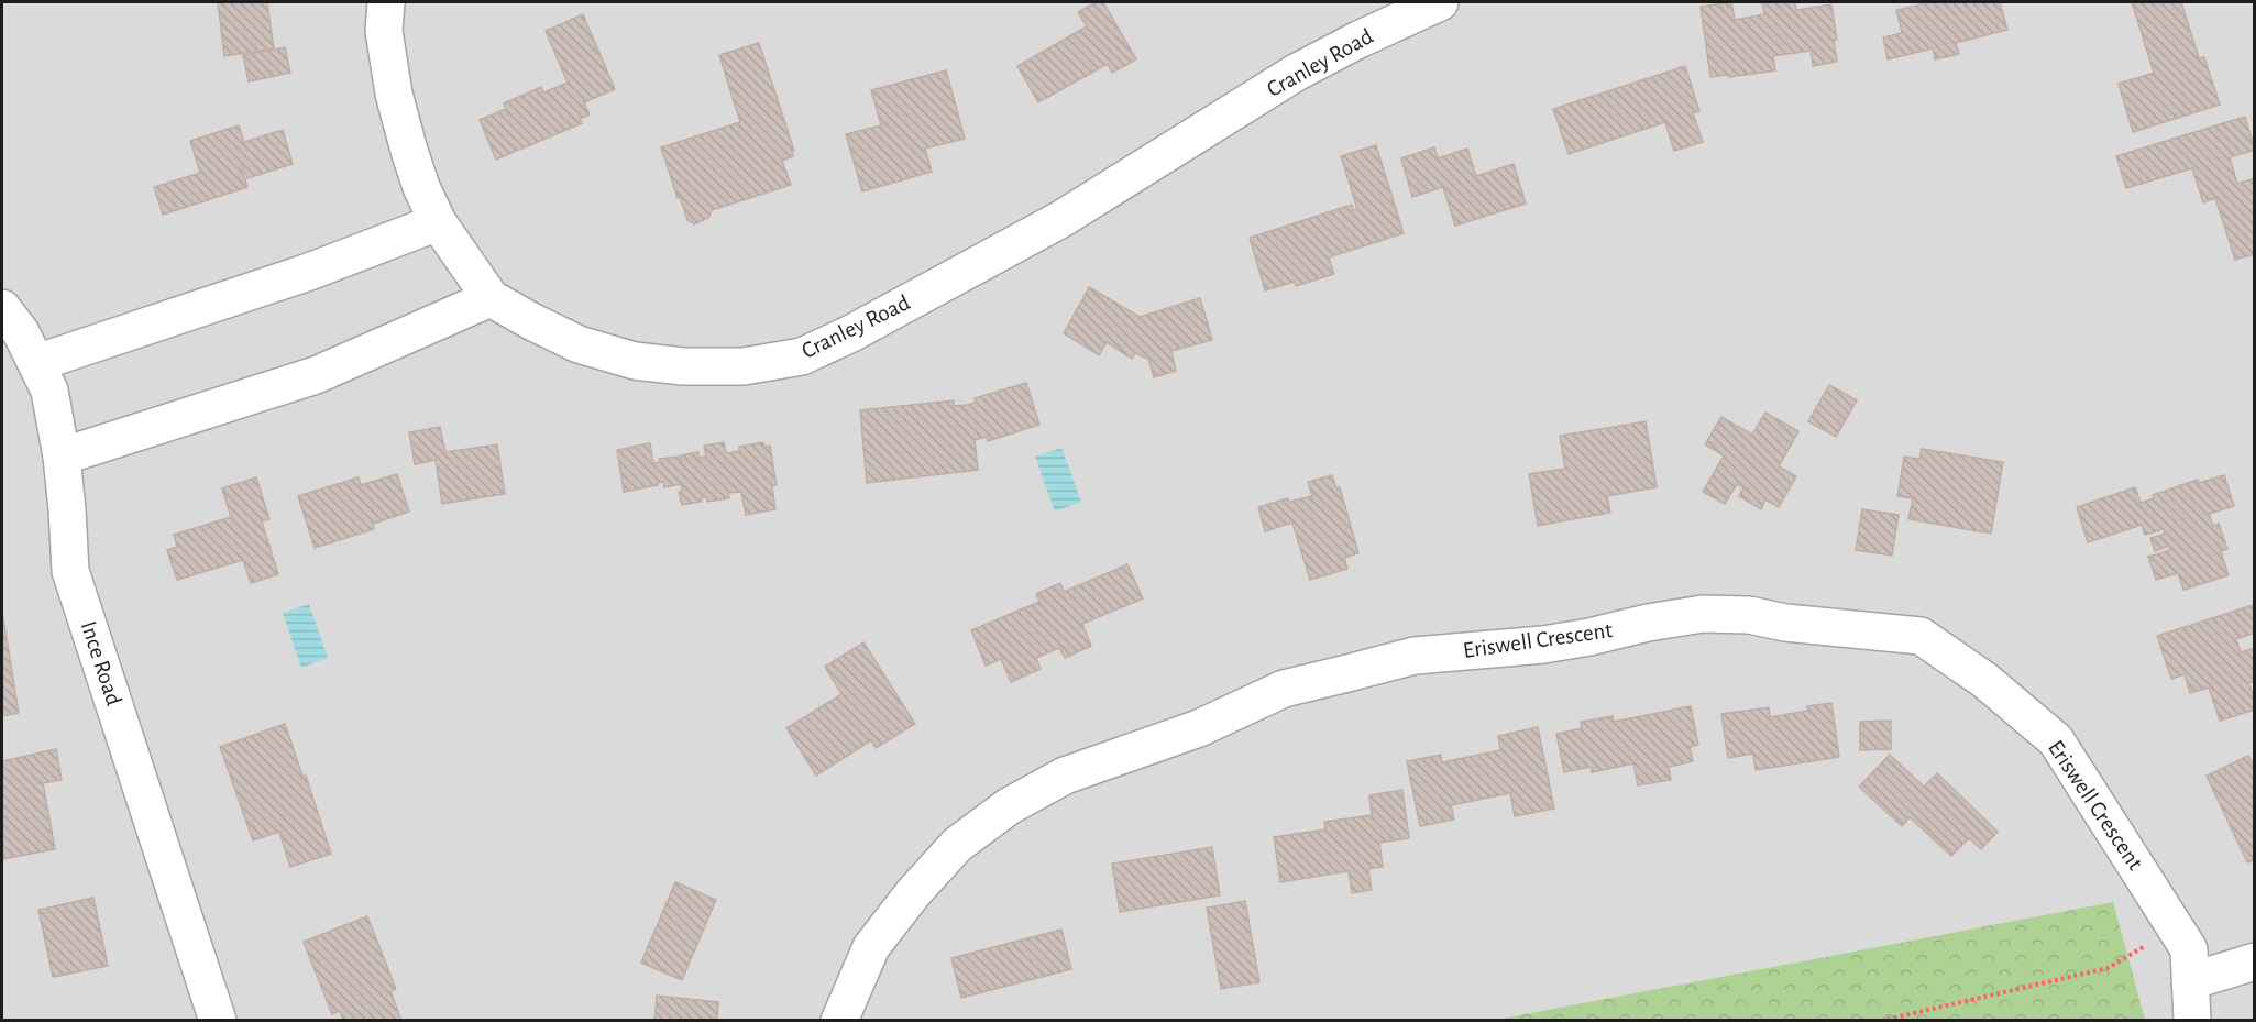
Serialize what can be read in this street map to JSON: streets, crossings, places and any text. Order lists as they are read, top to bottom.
{
  "streets": {
    "street": ["Cranley Road", "Eriswell Crescent", "Ince Road"]
  }
}
